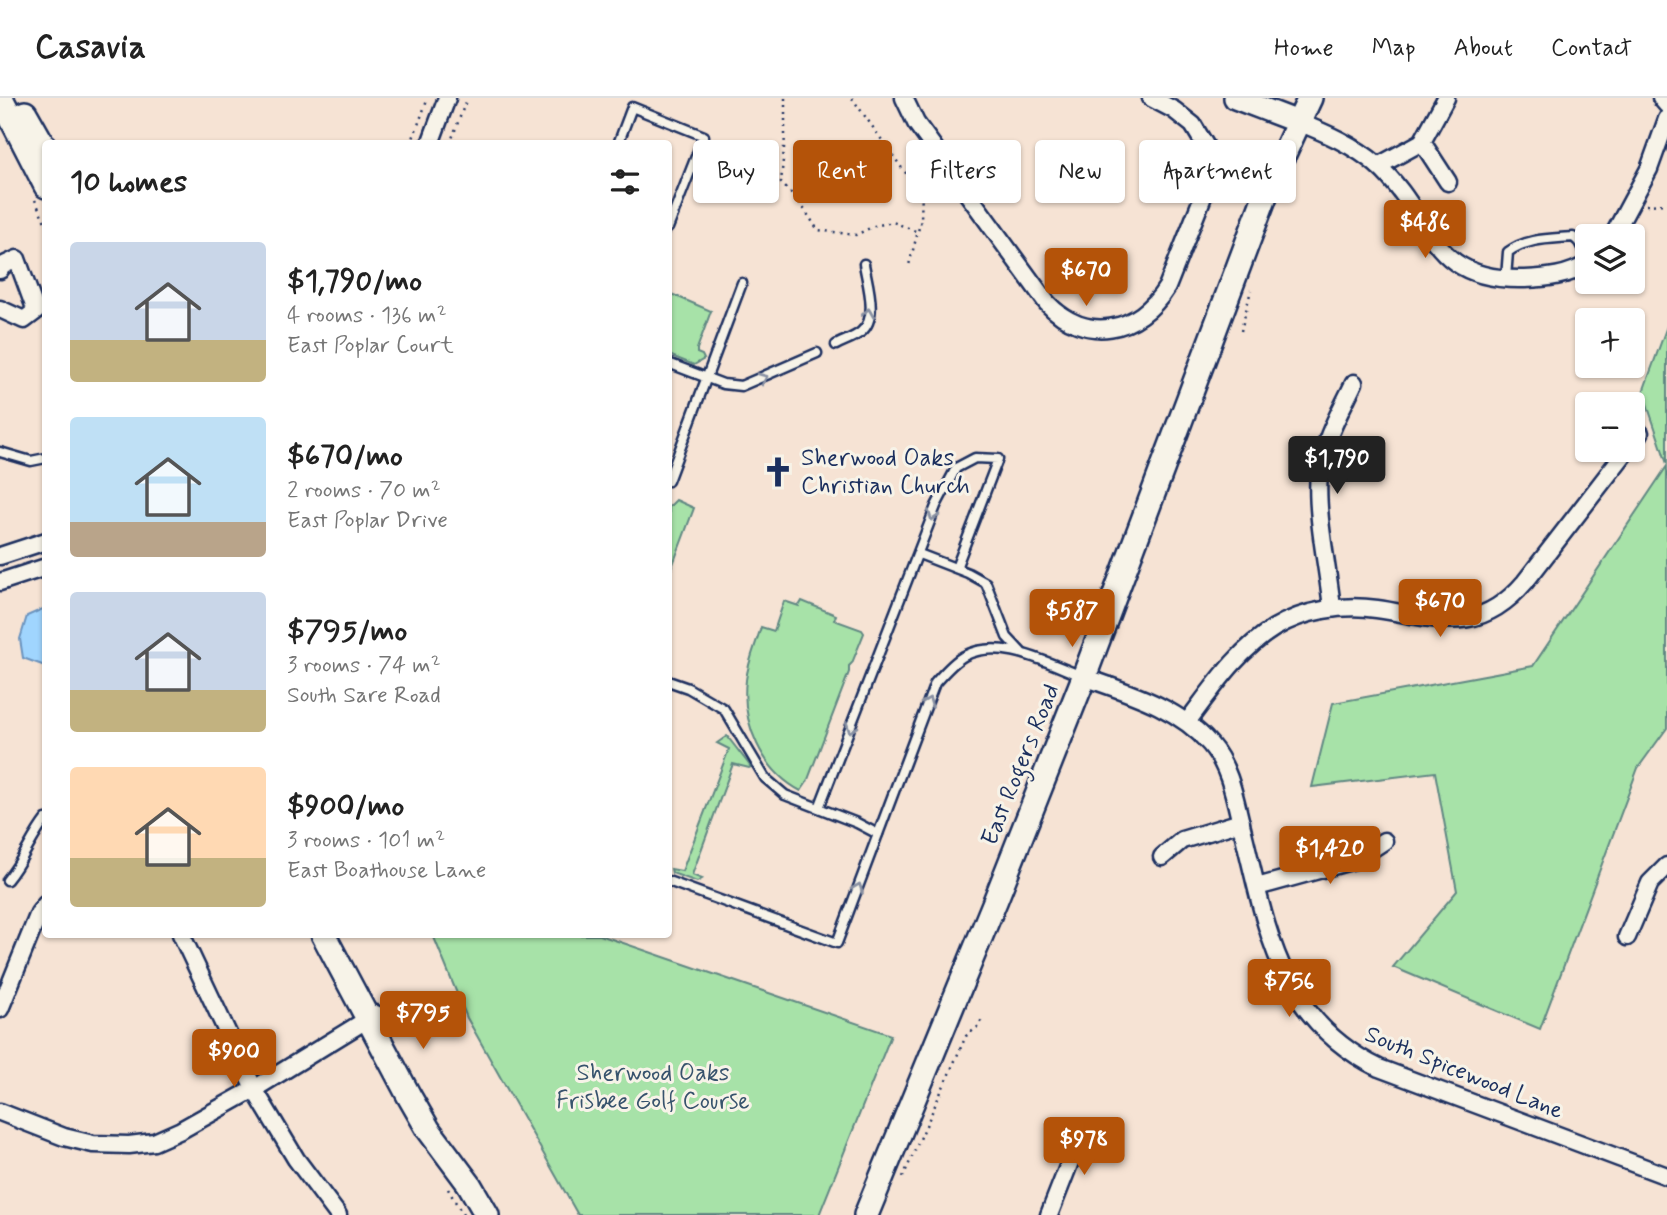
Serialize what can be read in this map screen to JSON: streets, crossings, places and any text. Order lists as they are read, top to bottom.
{
  "streets": {
    "main road": ["East Rogers Road"],
    "street": ["South Spicewood Lane"]
  },
  "crossings": [
    ["East Rogers Road", "South Spicewood Lane"]
  ],
  "parks": ["Sherwood Oaks Frisbee Golf Course"],
  "places": {
    "church": ["Sherwood Oaks Christian Church"]
  },
  "page": {
    "header": "Casavia",
    "nav": [
      "Home",
      "Map",
      "About",
      "Contact"
    ],
    "chip": [
      "Buy",
      "Rent",
      "Filters",
      "New",
      "Apartment"
    ],
    "heading": "10 homes",
    "price": [
      "$486",
      "$670",
      "$1,790",
      "$670",
      "$587",
      "$1,420",
      "$756",
      "$795",
      "$900",
      "$978"
    ],
    "map_buttons": ["+", "−"],
    "list": [
      {
        "name": "$1,790/mo",
        "note": "4 rooms · 136 m² · East Poplar Court"
      },
      {
        "name": "$670/mo",
        "note": "2 rooms · 70 m² · East Poplar Drive"
      },
      {
        "name": "$795/mo",
        "note": "3 rooms · 74 m² · South Sare Road"
      },
      {
        "name": "$900/mo",
        "note": "3 rooms · 101 m² · East Boathouse Lane"
      }
    ]
  }
}
